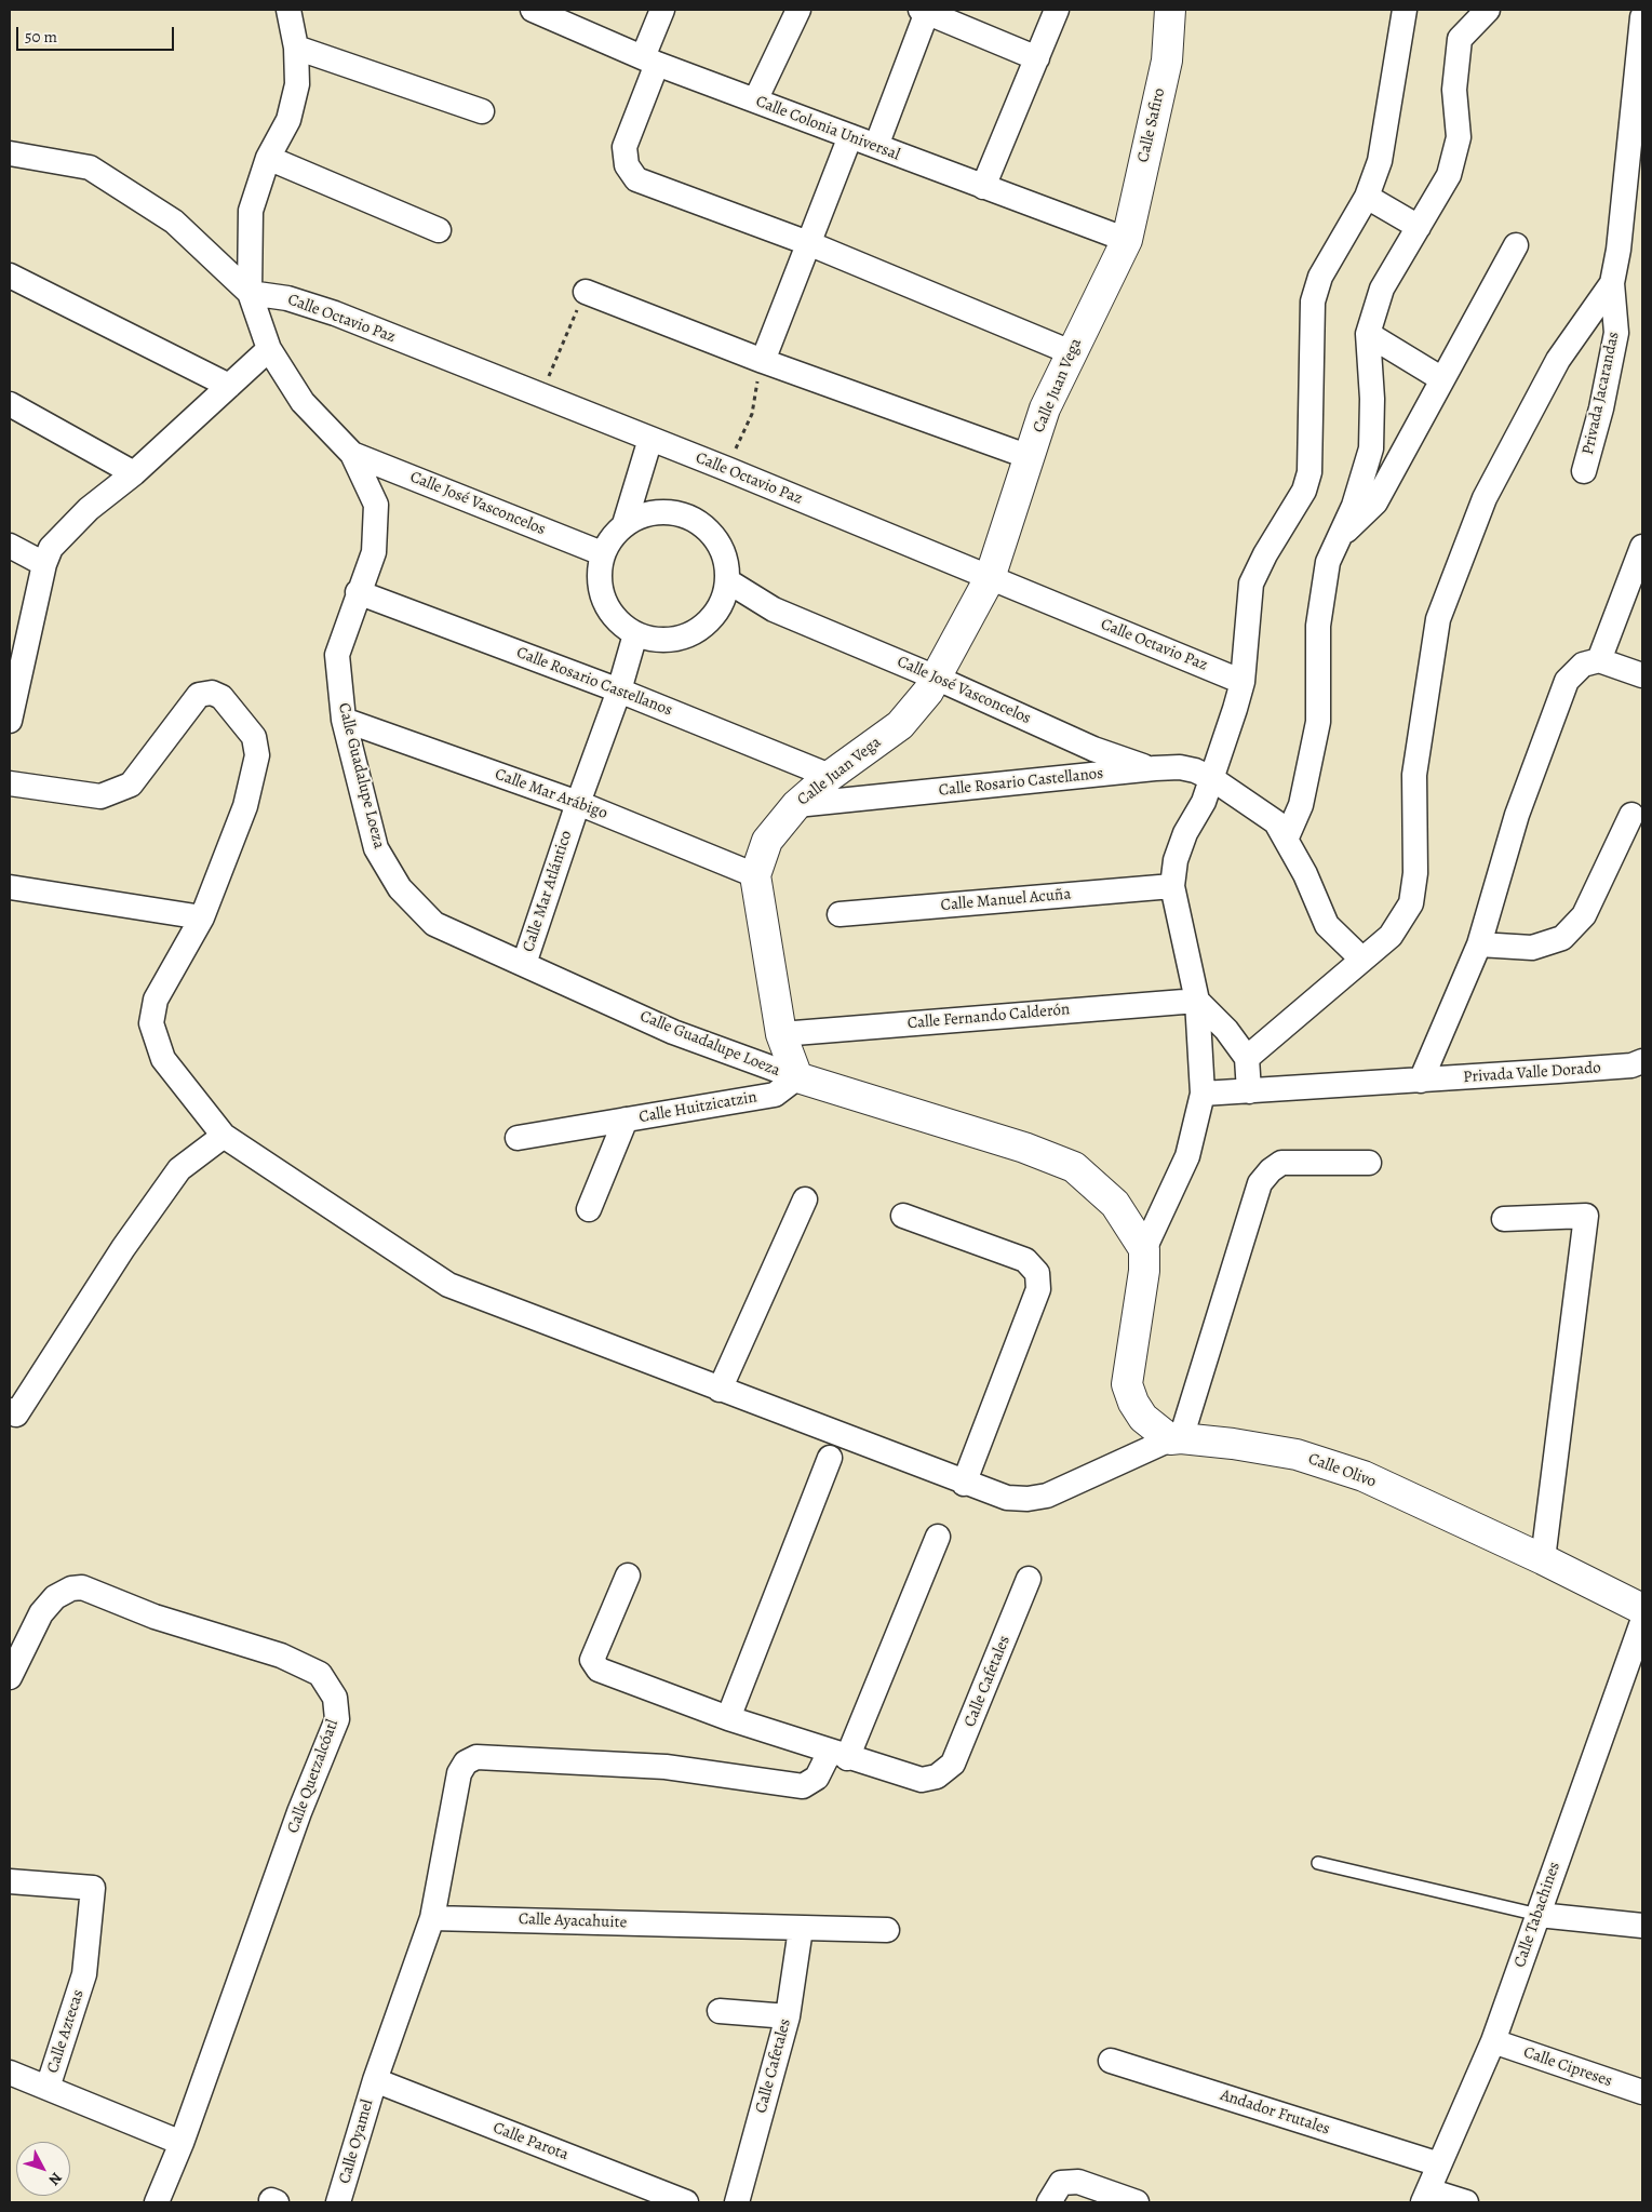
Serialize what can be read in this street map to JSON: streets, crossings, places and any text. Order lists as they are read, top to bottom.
{
  "streets": {
    "street": [
      "Calle Safiro",
      "Calle Colonia Universal",
      "Calle Octavio Paz",
      "Calle Juan Vega",
      "Privada Jacarandas",
      "Calle José Vasconcelos",
      "Calle Rosario Castellanos",
      "Calle Guadalupe Loeza",
      "Calle Mar Arábigo",
      "Calle Mar Atlántico",
      "Calle Manuel Acuña",
      "Calle Fernando Calderón",
      "Privada Valle Dorado",
      "Calle Huitzicatzin",
      "Calle Olivo",
      "Calle Cafetales",
      "Calle Quetzalcóatl",
      "Calle Tabachines",
      "Calle Ayacahuite",
      "Calle Aztecas",
      "Calle Cipreses",
      "Andador Frutales",
      "Calle Oyamel",
      "Calle Parota"
    ]
  },
  "crossings": [
    ["Calle Safiro", "Calle Colonia Universal"],
    ["Calle Safiro", "Calle Juan Vega"],
    ["Calle Colonia Universal", "Calle Juan Vega"],
    ["Calle Octavio Paz", "Calle Juan Vega"],
    ["Calle Octavio Paz", "Calle Guadalupe Loeza"],
    ["Calle Juan Vega", "Calle José Vasconcelos"],
    ["Calle Juan Vega", "Calle Rosario Castellanos"],
    ["Calle Juan Vega", "Calle Guadalupe Loeza"],
    ["Calle Juan Vega", "Calle Mar Arábigo"],
    ["Calle Juan Vega", "Calle Fernando Calderón"],
    ["Calle Juan Vega", "Calle Huitzicatzin"],
    ["Calle José Vasconcelos", "Calle Rosario Castellanos"],
    ["Calle José Vasconcelos", "Calle Guadalupe Loeza"],
    ["Calle José Vasconcelos", "Calle Mar Atlántico"],
    ["Calle Rosario Castellanos", "Calle Guadalupe Loeza"],
    ["Calle Rosario Castellanos", "Calle Mar Atlántico"],
    ["Calle Guadalupe Loeza", "Calle Mar Arábigo"],
    ["Calle Guadalupe Loeza", "Calle Mar Atlántico"],
    ["Calle Guadalupe Loeza", "Calle Huitzicatzin"],
    ["Calle Mar Arábigo", "Calle Mar Atlántico"],
    ["Calle Cafetales", "Calle Ayacahuite"],
    ["Calle Tabachines", "Calle Cipreses"],
    ["Calle Tabachines", "Andador Frutales"],
    ["Calle Oyamel", "Calle Parota"]
  ],
  "scale_bar": "50 m",
  "north": "bottom right"
}
